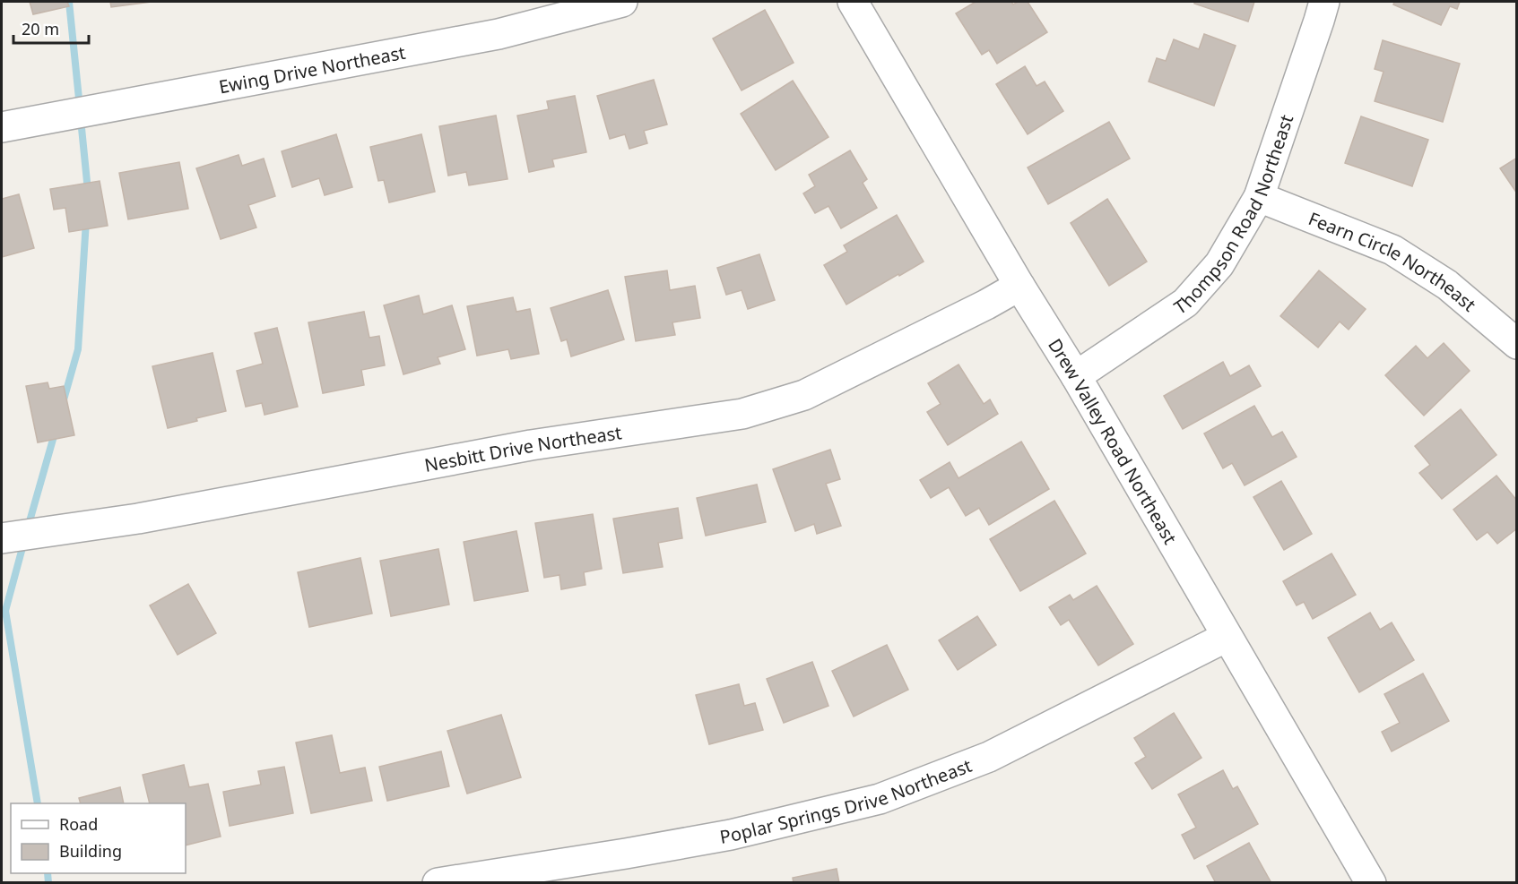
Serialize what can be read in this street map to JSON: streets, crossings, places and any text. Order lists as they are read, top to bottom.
{
  "streets": {
    "street": [
      "Ewing Drive Northeast",
      "Thompson Road Northeast",
      "Fearn Circle Northeast",
      "Drew Valley Road Northeast",
      "Nesbitt Drive Northeast",
      "Poplar Springs Drive Northeast"
    ]
  },
  "crossings": [
    ["Thompson Road Northeast", "Fearn Circle Northeast"],
    ["Thompson Road Northeast", "Drew Valley Road Northeast"],
    ["Drew Valley Road Northeast", "Nesbitt Drive Northeast"],
    ["Drew Valley Road Northeast", "Poplar Springs Drive Northeast"]
  ],
  "legend": ["Road", "Building"],
  "scale_bar": "20 m"
}
